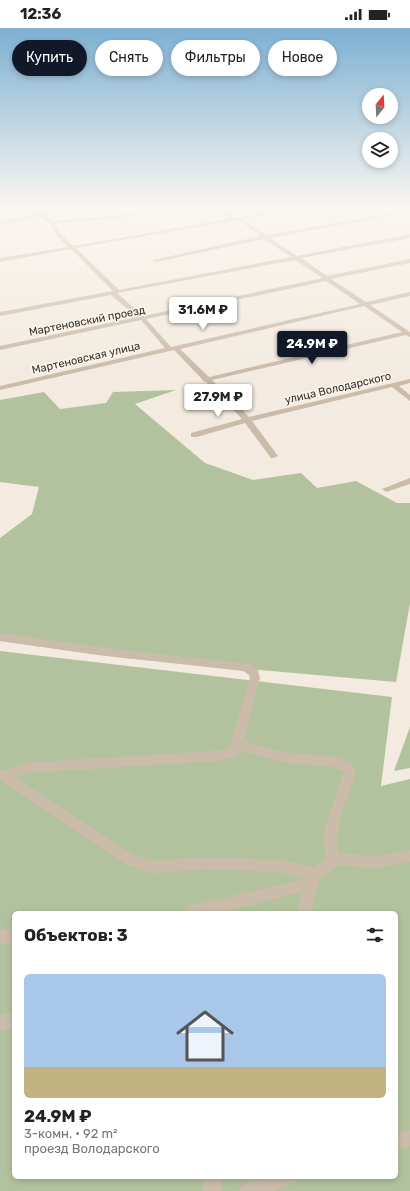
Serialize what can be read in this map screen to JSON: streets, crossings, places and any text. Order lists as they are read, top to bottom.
{
  "streets": {
    "street": ["Мартеновский проезд", "Мартеновская улица", "улица Володарского"]
  },
  "north": "top",
  "page": {
    "status": "12:36",
    "chip": [
      "Купить",
      "Снять",
      "Фильтры",
      "Новое"
    ],
    "price": ["31.6M ₽", "24.9M ₽", "27.9M ₽"],
    "heading": "Объектов: 3",
    "list": [
      {
        "name": "24.9M ₽",
        "note": "3-комн. · 92 m² · проезд Володарского"
      }
    ]
  }
}
